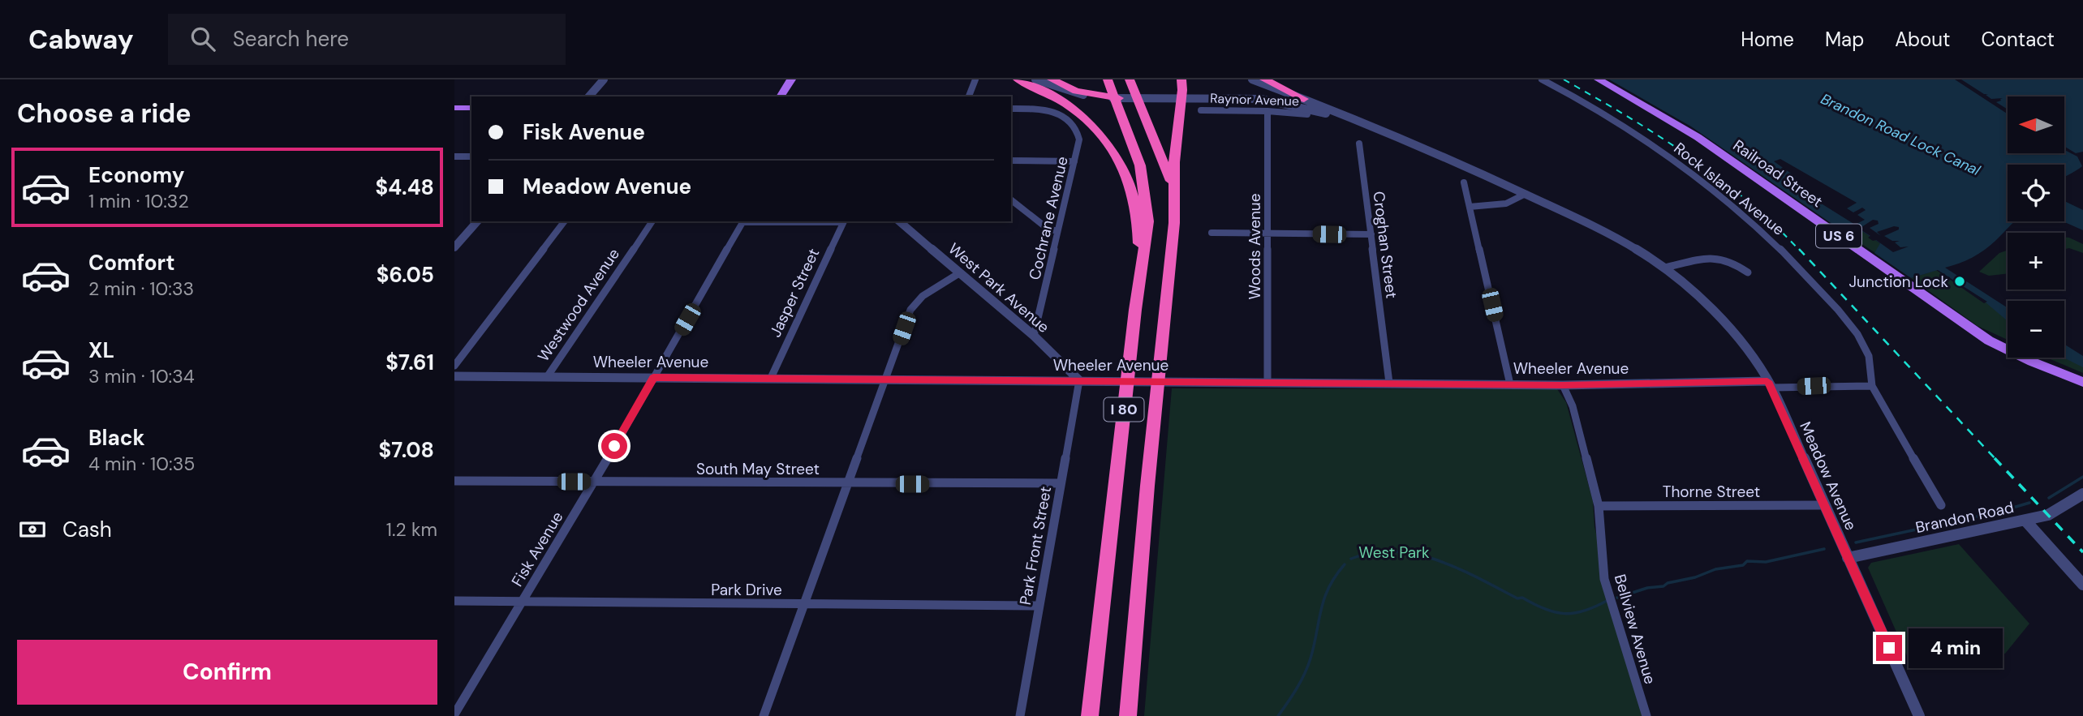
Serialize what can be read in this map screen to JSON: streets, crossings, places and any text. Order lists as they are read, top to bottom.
{
  "streets": {
    "highway": ["I 80"],
    "main road": ["Railroad Street", "US 6"],
    "street": [
      "Raynor Avenue",
      "Rock Island Avenue",
      "Cochrane Avenue",
      "Croghan Street",
      "Woods Avenue",
      "West Park Avenue",
      "Jasper Street",
      "Westwood Avenue",
      "Wheeler Avenue",
      "South May Street",
      "Meadow Avenue",
      "Thorne Street",
      "Brandon Road",
      "Park Front Street",
      "Fisk Avenue",
      "Park Drive",
      "Bellview Avenue"
    ]
  },
  "crossings": [
    ["Raynor Avenue", "Woods Avenue"],
    ["Rock Island Avenue", "Wheeler Avenue"],
    ["Cochrane Avenue", "West Park Avenue"],
    ["Croghan Street", "Wheeler Avenue"],
    ["Woods Avenue", "Wheeler Avenue"],
    ["West Park Avenue", "Wheeler Avenue"],
    ["West Park Avenue", "Park Front Street"],
    ["Jasper Street", "Wheeler Avenue"],
    ["Westwood Avenue", "Wheeler Avenue"],
    ["Wheeler Avenue", "Meadow Avenue"],
    ["Wheeler Avenue", "Park Front Street"],
    ["Wheeler Avenue", "Fisk Avenue"],
    ["Wheeler Avenue", "Bellview Avenue"],
    ["I 80", "Meadow Avenue"],
    ["South May Street", "Park Front Street"],
    ["South May Street", "Fisk Avenue"],
    ["Meadow Avenue", "Thorne Street"],
    ["Meadow Avenue", "Brandon Road"],
    ["Thorne Street", "Bellview Avenue"],
    ["Park Front Street", "Park Drive"],
    ["Fisk Avenue", "Park Drive"]
  ],
  "water": ["Brandon Road Lock Canal"],
  "parks": ["West Park"],
  "places": ["Junction Lock"],
  "north": "left",
  "page": {
    "header": "Cabway",
    "search": "Search here",
    "nav": [
      "Home",
      "Map",
      "About",
      "Contact"
    ],
    "heading": "Choose a ride",
    "map_buttons": ["+", "−"],
    "banner": ["Fisk Avenue", "Meadow Avenue"],
    "list": [
      {
        "name": "Economy",
        "note": "1 min · 10:32",
        "value": "$4.48"
      },
      {
        "name": "Comfort",
        "note": "2 min · 10:33",
        "value": "$6.05"
      },
      {
        "name": "XL",
        "note": "3 min · 10:34",
        "value": "$7.61"
      },
      {
        "name": "Black",
        "note": "4 min · 10:35",
        "value": "$7.08"
      }
    ],
    "pay": ["Cash", "1.2 km"],
    "buttons": "Confirm",
    "bubble": "4 min"
  }
}
